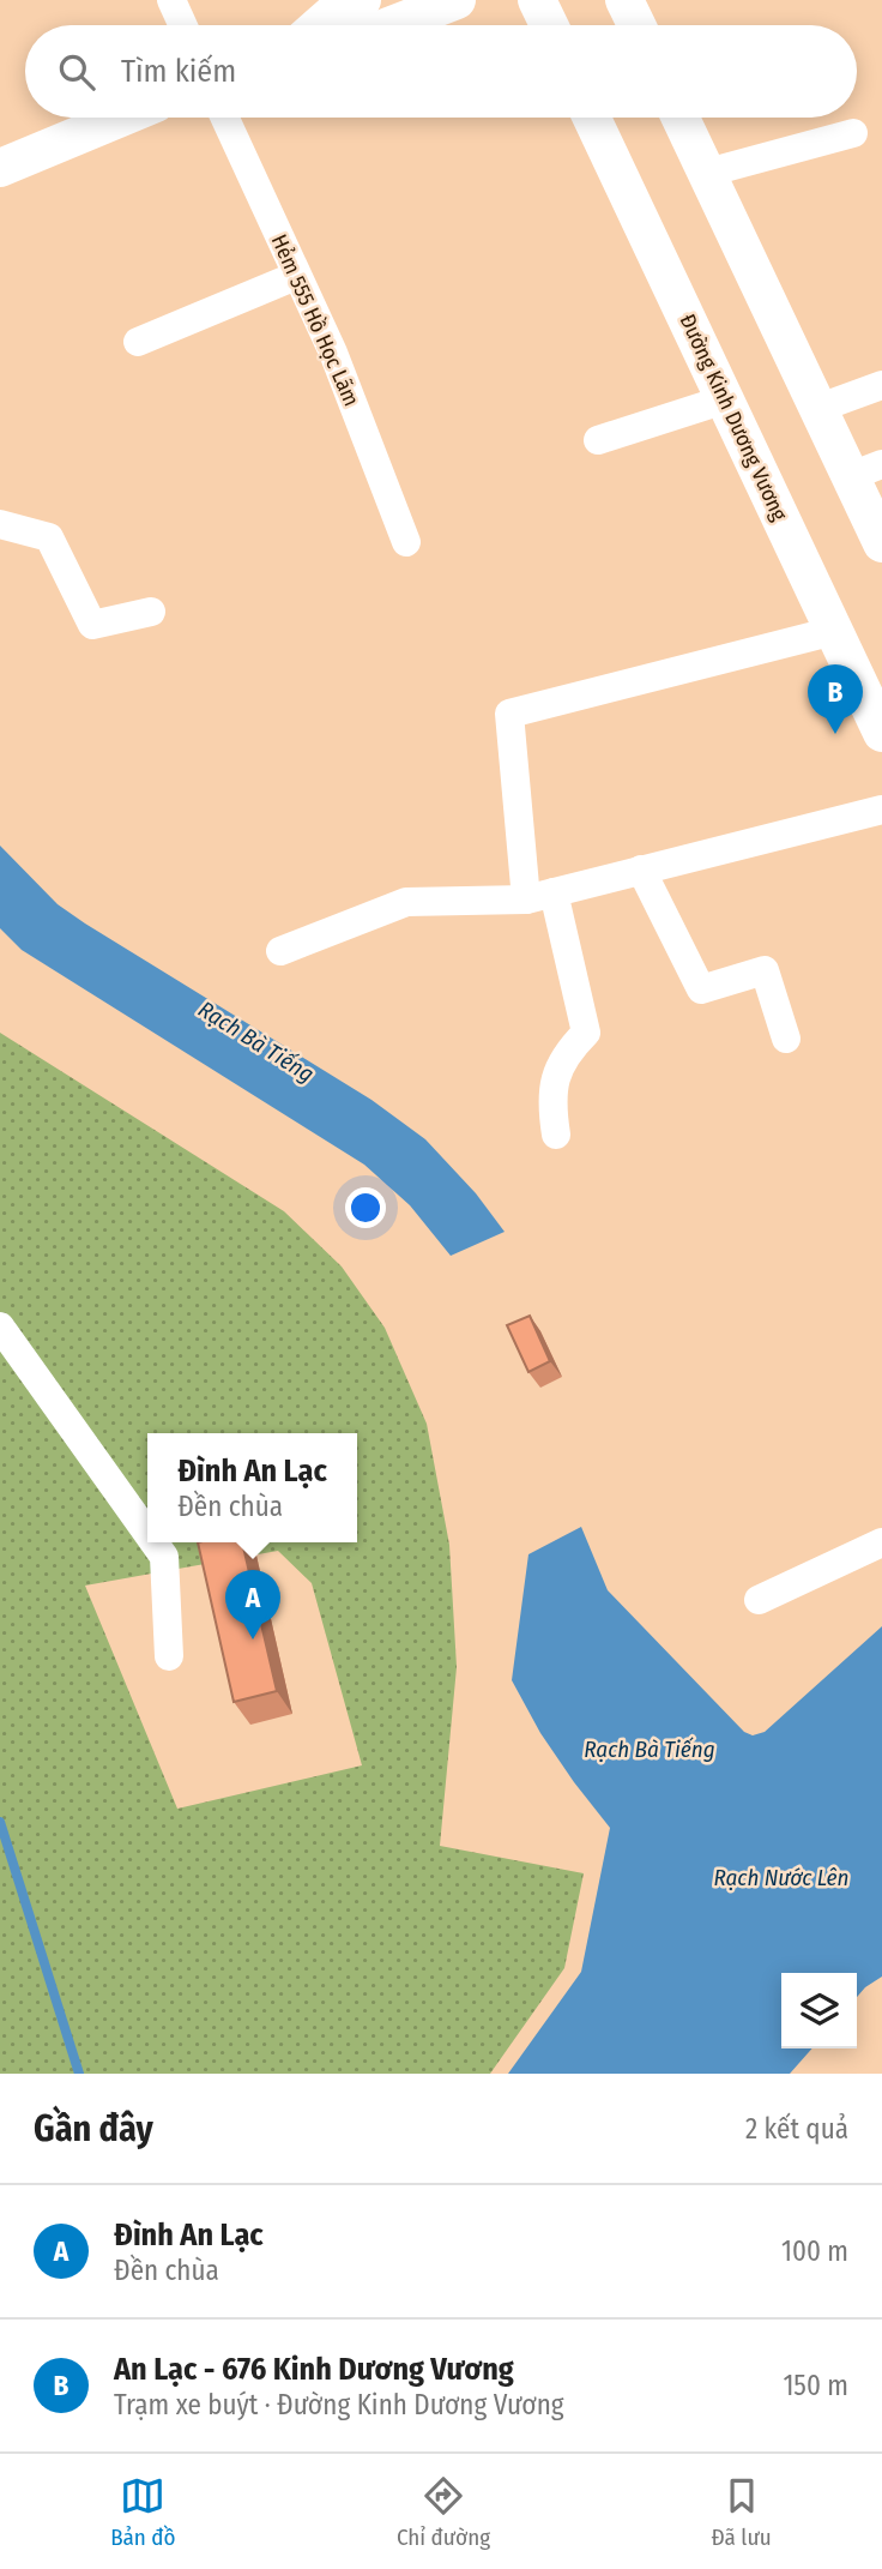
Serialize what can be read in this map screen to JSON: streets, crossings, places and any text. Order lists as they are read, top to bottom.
{
  "streets": {
    "main road": ["Đường Kinh Dương Vương"],
    "street": ["Hẻm 555 Hồ Học Lãm"]
  },
  "water": ["Rạch Bà Tiếng", "Rạch Nước Lên"],
  "page": {
    "search": "Tìm kiếm",
    "pins": ["B", "A"],
    "popup": ["Đình An Lạc", "Đền chùa"],
    "heading": ["Gần đây", "2 kết quả"],
    "list": [
      {
        "mark": "A",
        "name": "Đình An Lạc",
        "note": "Đền chùa",
        "value": "100 m"
      },
      {
        "mark": "B",
        "name": "An Lạc - 676 Kinh Dương Vương",
        "note": "Trạm xe buýt · Đường Kinh Dương Vương",
        "value": "150 m"
      }
    ],
    "nav": ["Bản đồ", "Chỉ đường", "Đã lưu"]
  }
}
